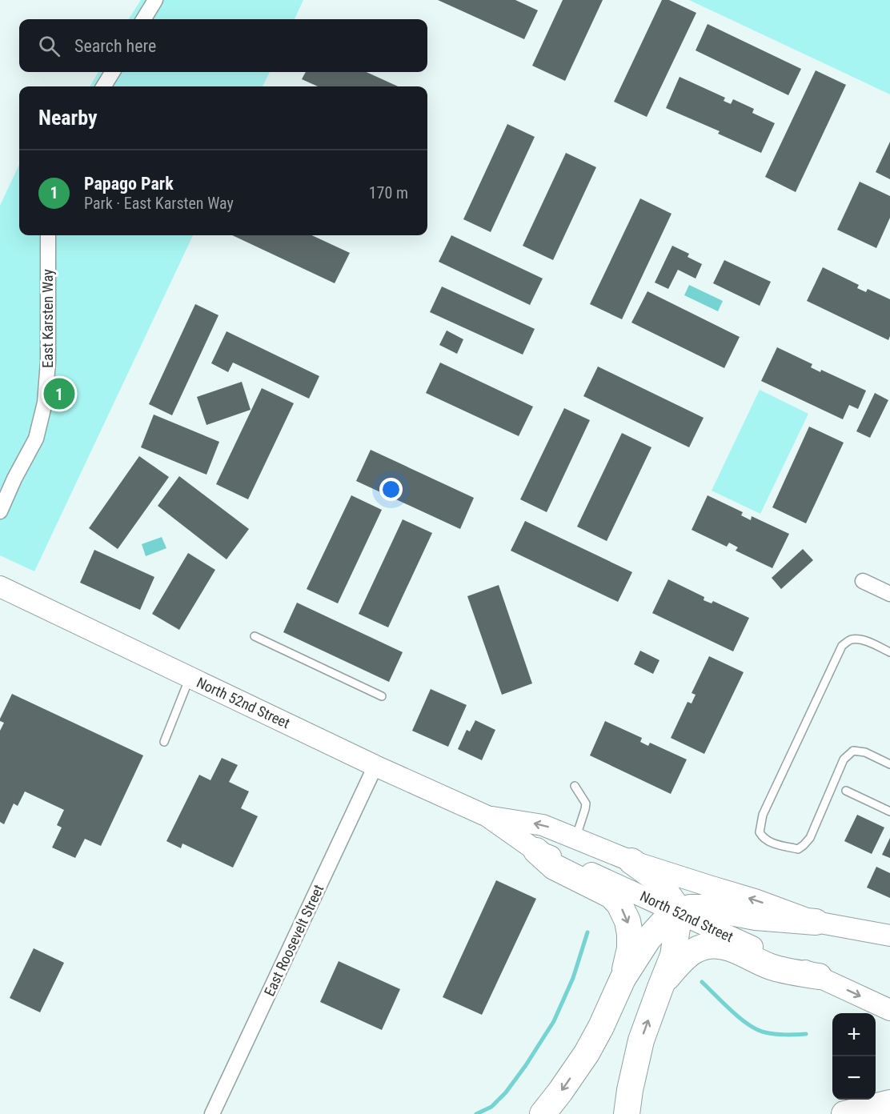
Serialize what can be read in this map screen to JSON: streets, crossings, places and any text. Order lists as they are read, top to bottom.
{
  "streets": {
    "main road": ["North 52nd Street"],
    "street": ["East Karsten Way", "East Roosevelt Street"]
  },
  "crossings": [
    ["North 52nd Street", "East Roosevelt Street"]
  ],
  "page": {
    "search": "Search here",
    "heading": "Nearby",
    "list": [
      {
        "mark": "1",
        "name": "Papago Park",
        "note": "Park · East Karsten Way",
        "value": "170 m"
      }
    ],
    "pins": "1",
    "map_buttons": ["+", "−"]
  }
}
